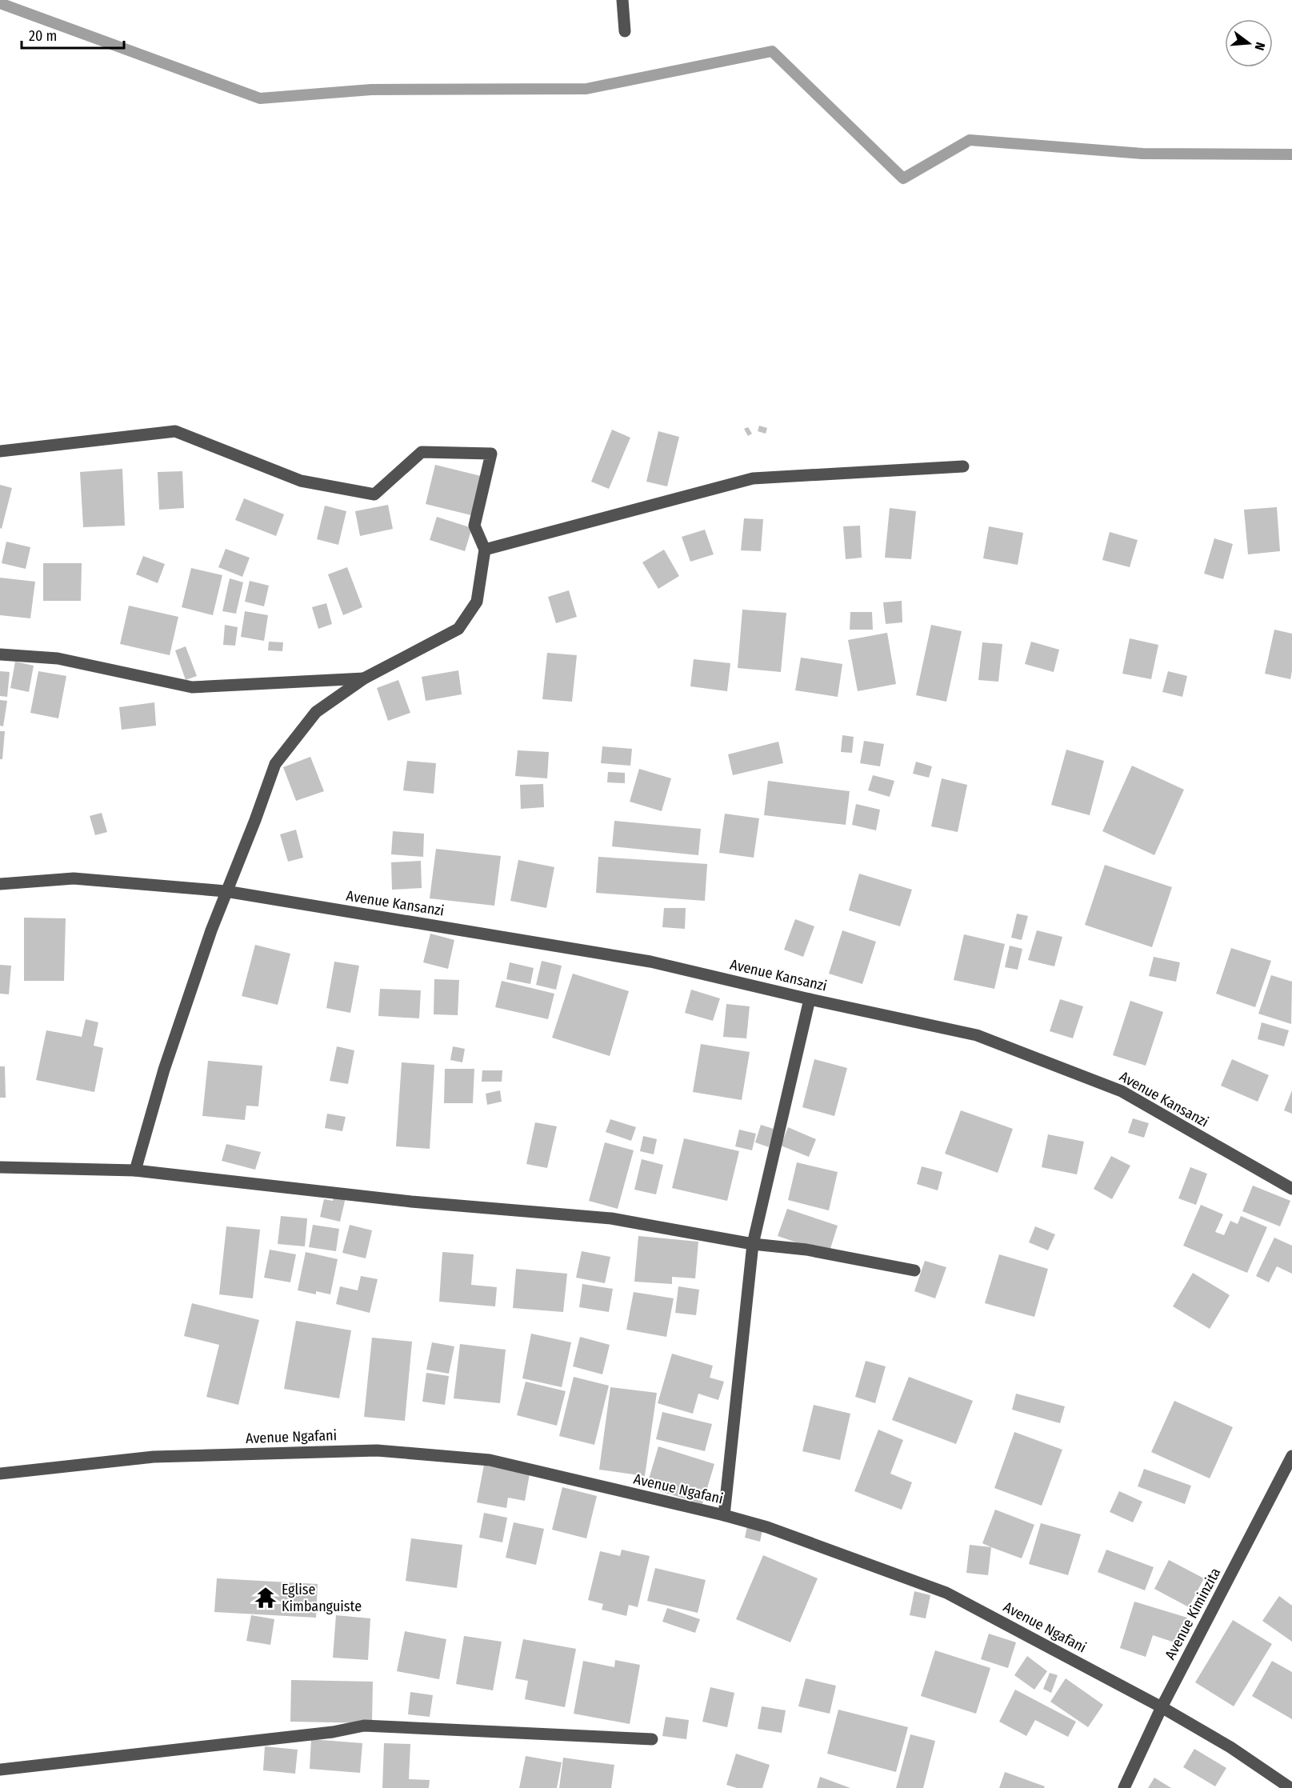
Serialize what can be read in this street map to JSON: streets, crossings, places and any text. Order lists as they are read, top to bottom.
{
  "streets": {
    "street": ["Avenue Kansanzi", "Avenue Ngafani", "Avenue Kiminzita"]
  },
  "crossings": [
    ["Avenue Ngafani", "Avenue Kiminzita"]
  ],
  "places": {
    "temple": ["Eglise Kimbanguiste"]
  },
  "scale_bar": "20 m",
  "north": "right"
}
